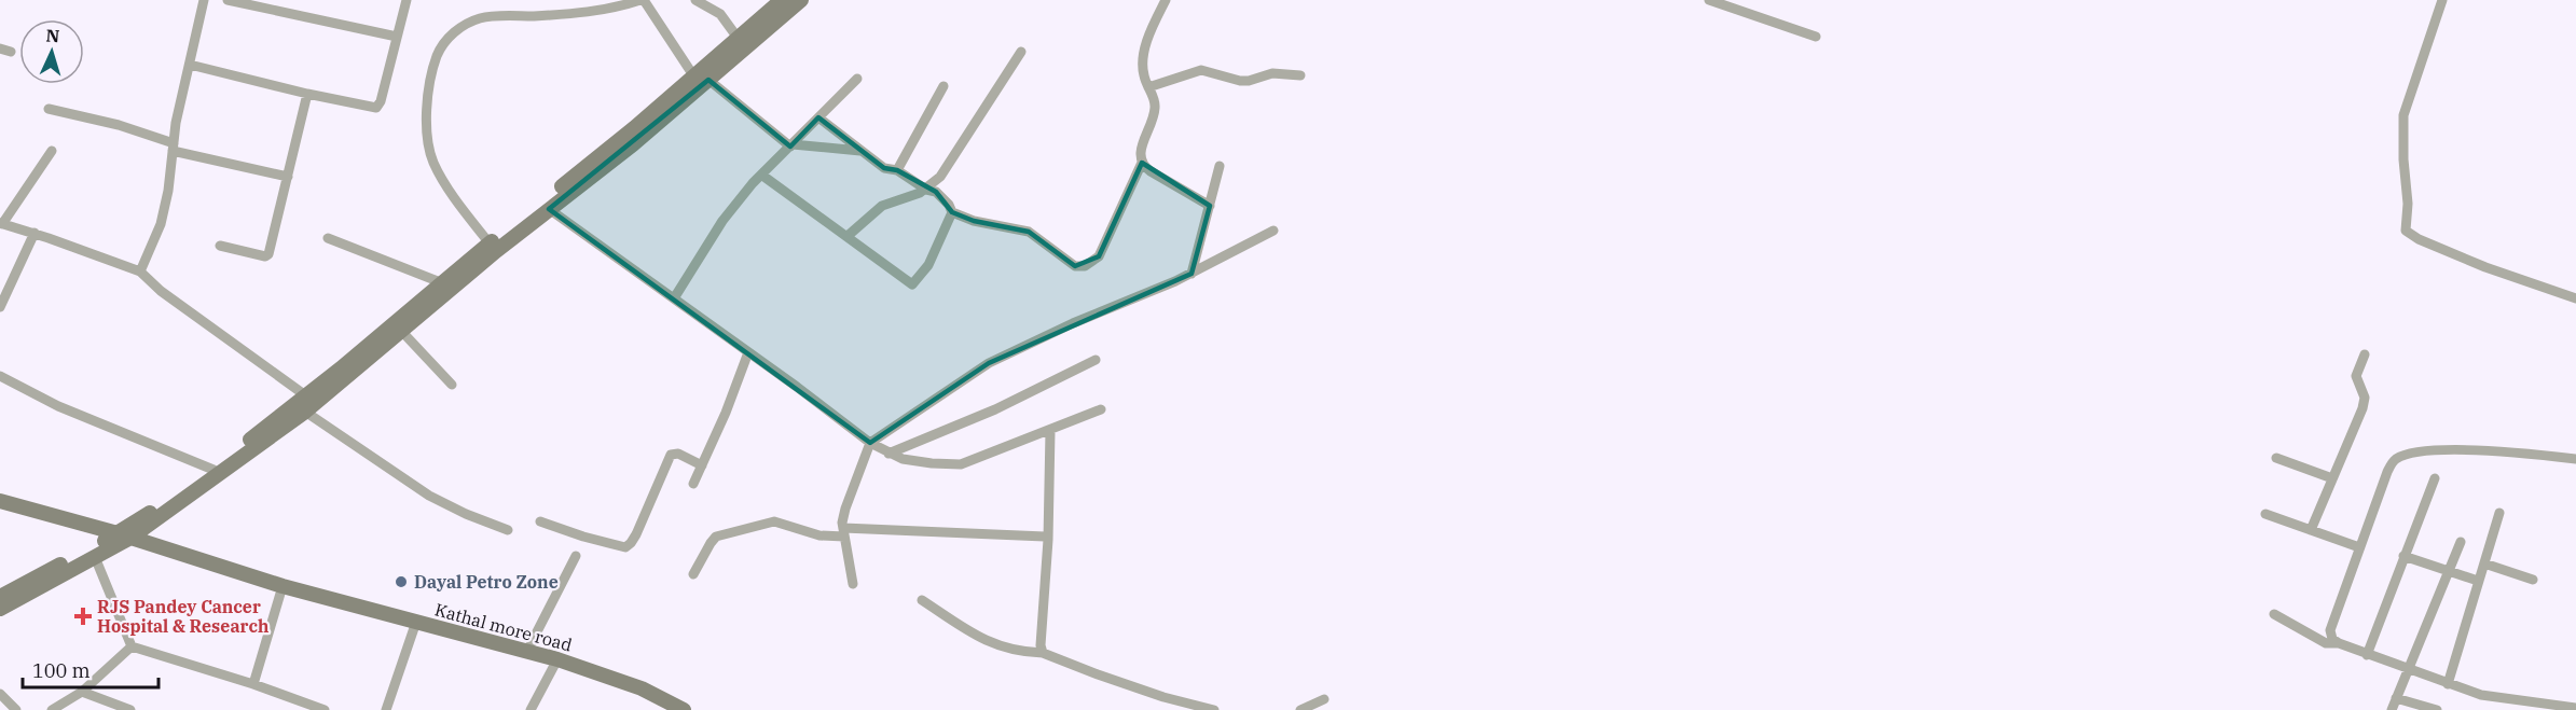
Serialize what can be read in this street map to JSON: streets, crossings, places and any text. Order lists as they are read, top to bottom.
{
  "streets": {
    "street": ["Kathal more road"]
  },
  "places": {
    "other": ["Dayal Petro Zone"],
    "health": ["RJS Pandey Cancer Hospital & Research"]
  },
  "scale_bar": "100 m",
  "north": "top"
}
